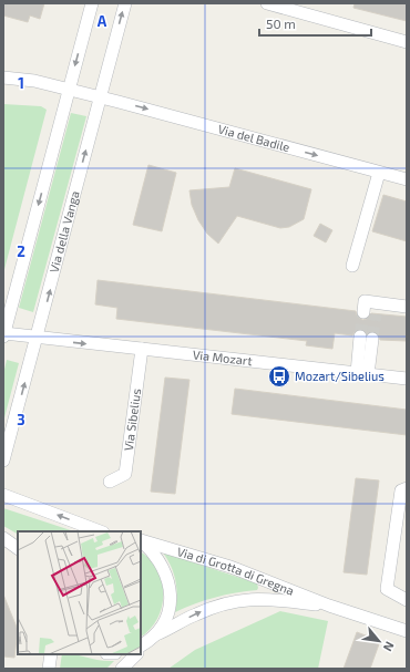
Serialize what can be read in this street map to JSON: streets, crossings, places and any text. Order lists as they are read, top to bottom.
{
  "streets": {
    "street": [
      "Via del Badile",
      "Via della Vanga",
      "Via Mozart",
      "Via Sibelius",
      "Via di Grotta di Gregna"
    ]
  },
  "crossings": [
    ["Via del Badile", "Via della Vanga"],
    ["Via della Vanga", "Via Mozart"],
    ["Via Mozart", "Via Sibelius"]
  ],
  "one_way": ["Via del Badile", "Via di Grotta di Gregna"],
  "places": {
    "bus stop": ["Mozart/Sibelius"]
  },
  "scale_bar": "50 m",
  "north": "bottom right",
  "grid": {
    "columns": ["A"],
    "rows": ["1", "2", "3"]
  }
}
